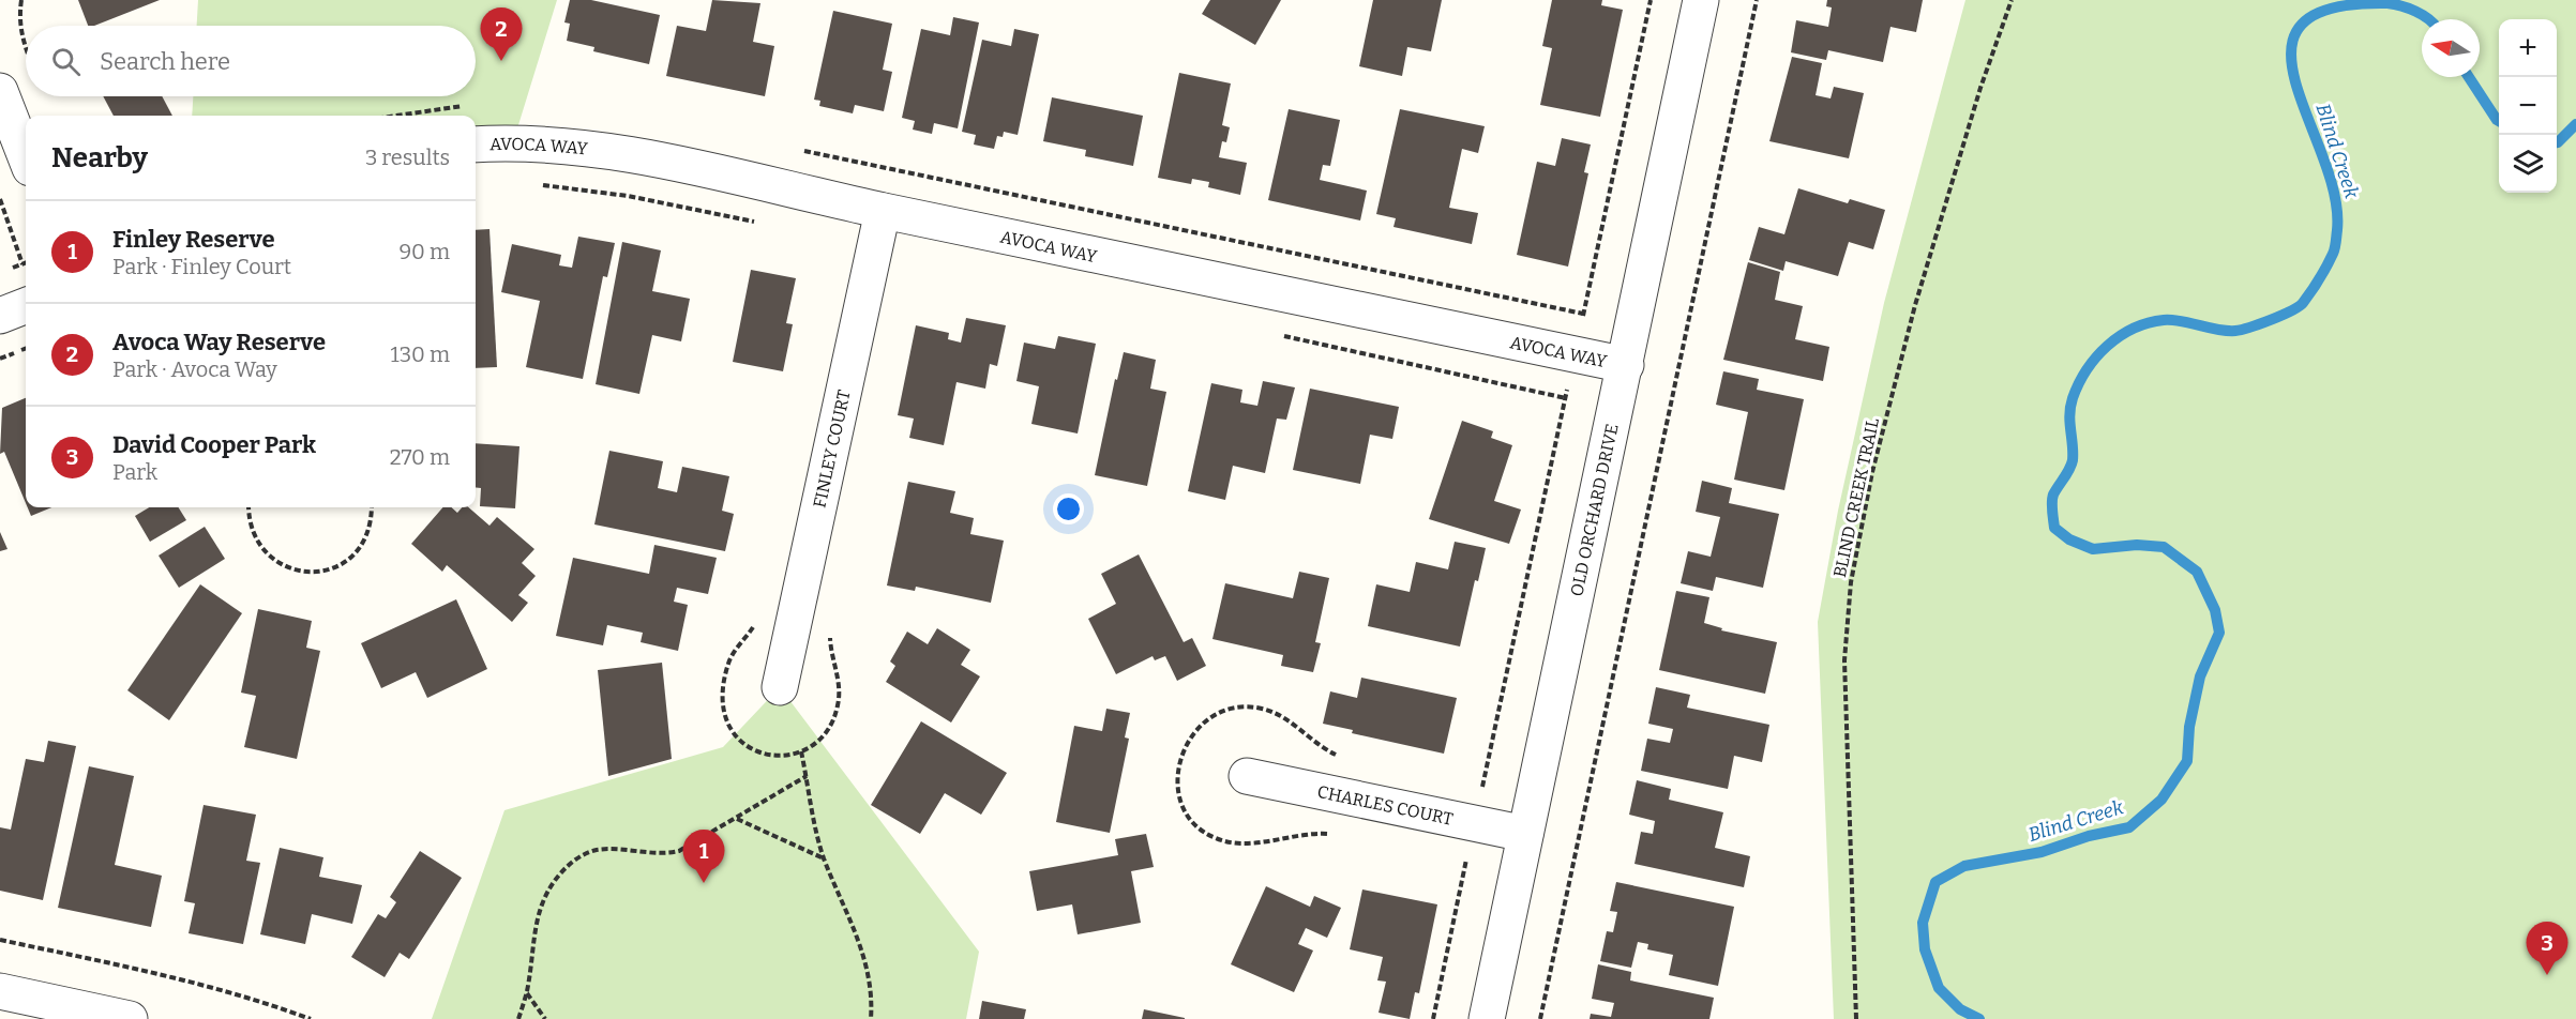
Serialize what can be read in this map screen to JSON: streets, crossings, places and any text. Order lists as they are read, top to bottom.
{
  "streets": {
    "street": [
      "AVOCA WAY",
      "FINLEY COURT",
      "OLD ORCHARD DRIVE",
      "CHARLES COURT"
    ],
    "path": ["BLIND CREEK TRAIL"]
  },
  "crossings": [
    ["AVOCA WAY", "FINLEY COURT"],
    ["AVOCA WAY", "OLD ORCHARD DRIVE"],
    ["OLD ORCHARD DRIVE", "CHARLES COURT"]
  ],
  "water": ["Blind Creek"],
  "north": "left",
  "page": {
    "pins": ["2", "1", "3"],
    "map_buttons": ["+", "−"],
    "search": "Search here",
    "heading": ["Nearby", "3 results"],
    "list": [
      {
        "mark": "1",
        "name": "Finley Reserve",
        "note": "Park · Finley Court",
        "value": "90 m"
      },
      {
        "mark": "2",
        "name": "Avoca Way Reserve",
        "note": "Park · Avoca Way",
        "value": "130 m"
      },
      {
        "mark": "3",
        "name": "David Cooper Park",
        "note": "Park",
        "value": "270 m"
      }
    ]
  }
}
